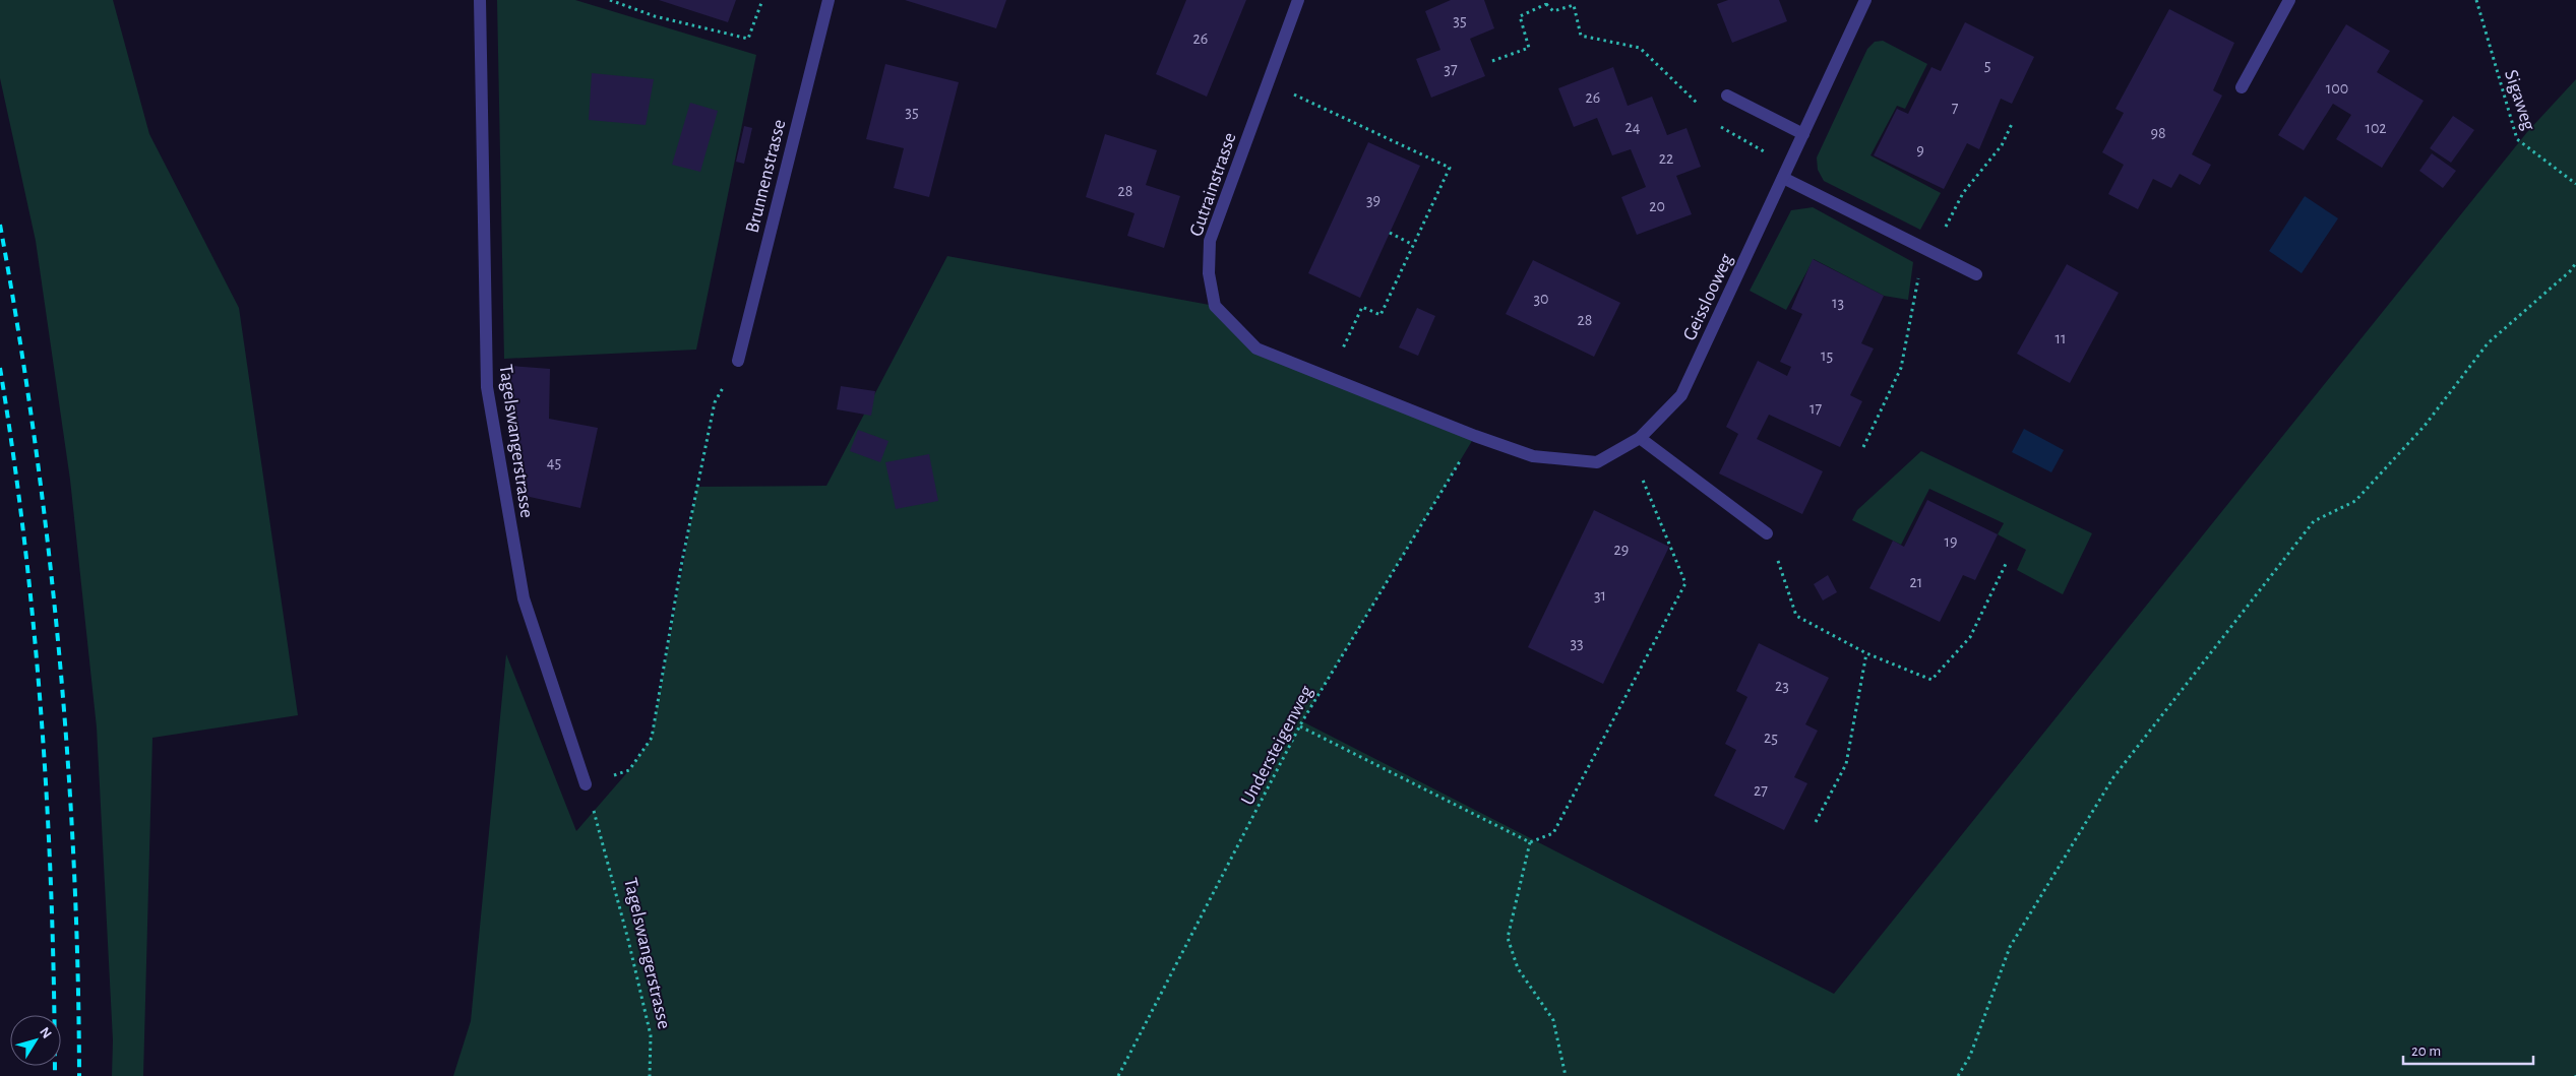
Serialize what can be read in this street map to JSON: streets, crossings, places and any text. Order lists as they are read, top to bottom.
{
  "streets": {
    "street": [
      "Brunnenstrasse",
      "Gutrainstrasse",
      "Geisslooweg",
      "Tagelswangerstrasse"
    ],
    "path": ["Sigaweg", "Understeigenweg"]
  },
  "crossings": [
    ["Gutrainstrasse", "Geisslooweg"],
    ["Gutrainstrasse", "Understeigenweg"],
    ["Geisslooweg", "Understeigenweg"]
  ],
  "house_numbers": [
    "35",
    "26",
    "5",
    "37",
    "100",
    "26",
    "7",
    "35",
    "24",
    "102",
    "98",
    "9",
    "22",
    "28",
    "39",
    "20",
    "30",
    "13",
    "28",
    "11",
    "15",
    "17",
    "45",
    "19",
    "29",
    "21",
    "31",
    "33",
    "23",
    "25",
    "27"
  ],
  "scale_bar": "20 m",
  "north": "top right"
}
